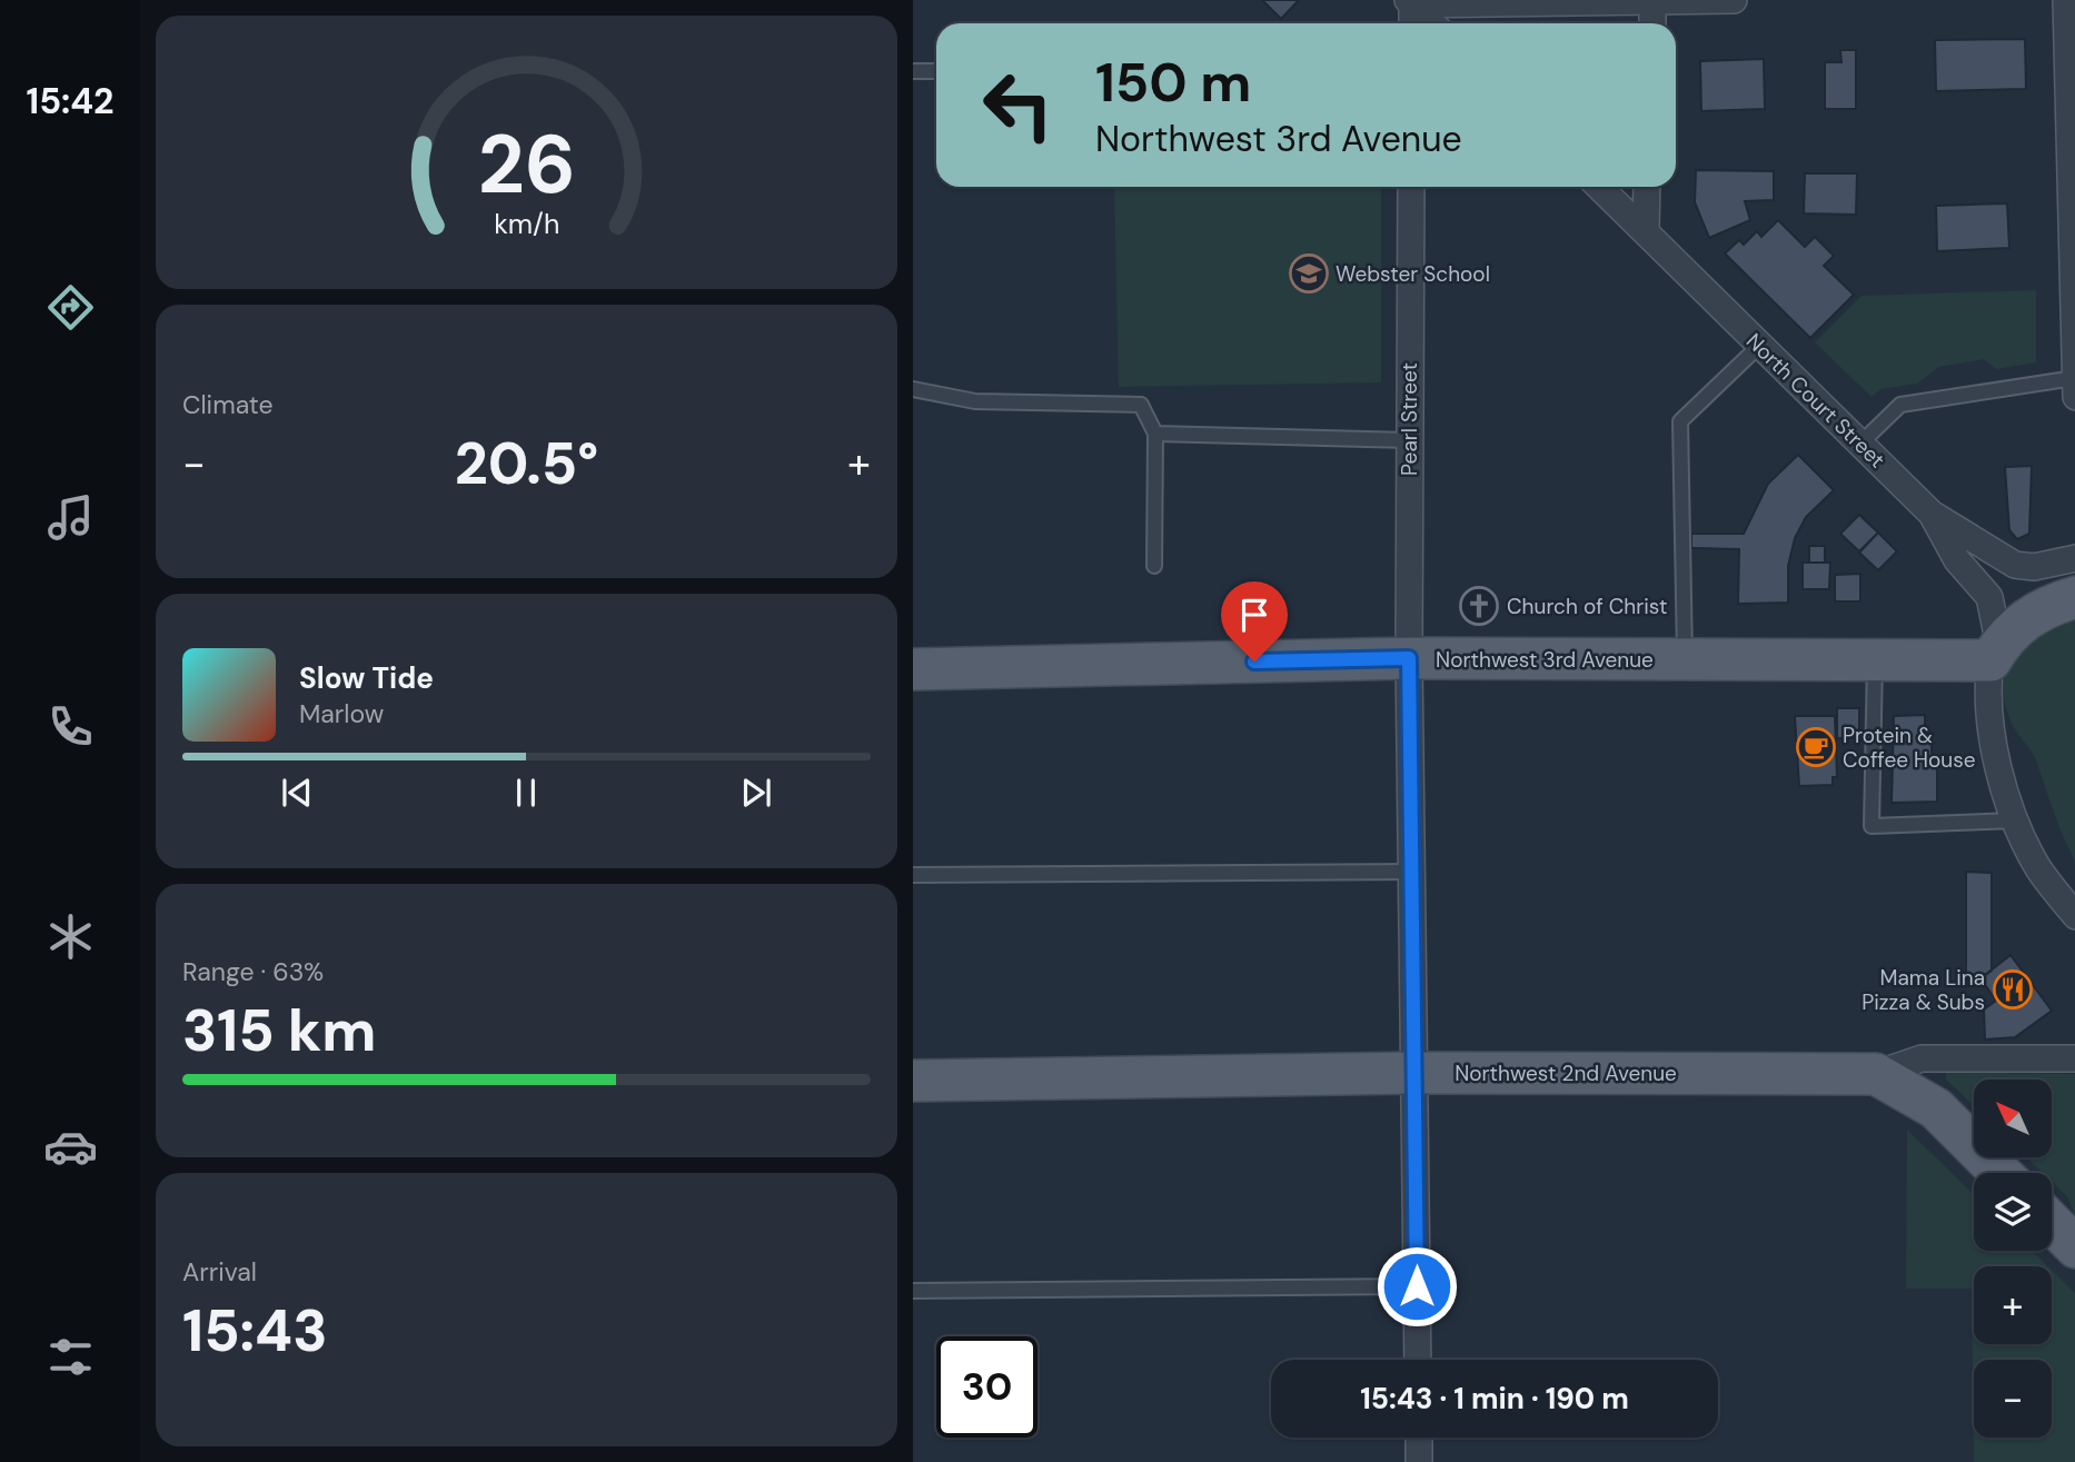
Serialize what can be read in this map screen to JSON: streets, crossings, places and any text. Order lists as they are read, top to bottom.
{
  "streets": {
    "main road": ["Northwest 3rd Avenue", "Northwest 2nd Avenue"],
    "street": ["North Court Street", "Pearl Street"]
  },
  "crossings": [
    ["North Court Street", "Northwest 3rd Avenue"],
    ["Pearl Street", "Northwest 3rd Avenue"],
    ["Pearl Street", "Northwest 2nd Avenue"]
  ],
  "places": {
    "school or university": ["Webster School"],
    "church": ["Church of Christ"],
    "cafe": ["Protein & Coffee House"],
    "restaurant": ["Mama Lina Pizza & Subs"]
  },
  "north": "top left",
  "page": {
    "tabs": "15:42",
    "turn": ["150 m", "Northwest 3rd Avenue"],
    "tile": [
      "Climate",
      ["Range · 63%", "315 km"],
      ["Arrival", "15:43"]
    ],
    "heat": ["−", "20.5°", "+"],
    "song": ["Slow Tide", "Marlow"],
    "map_buttons": ["+", "−"],
    "limit": "30",
    "trip": "15:43 · 1 min · 190 m",
    "gauge": ["26", "km/h"]
  }
}
